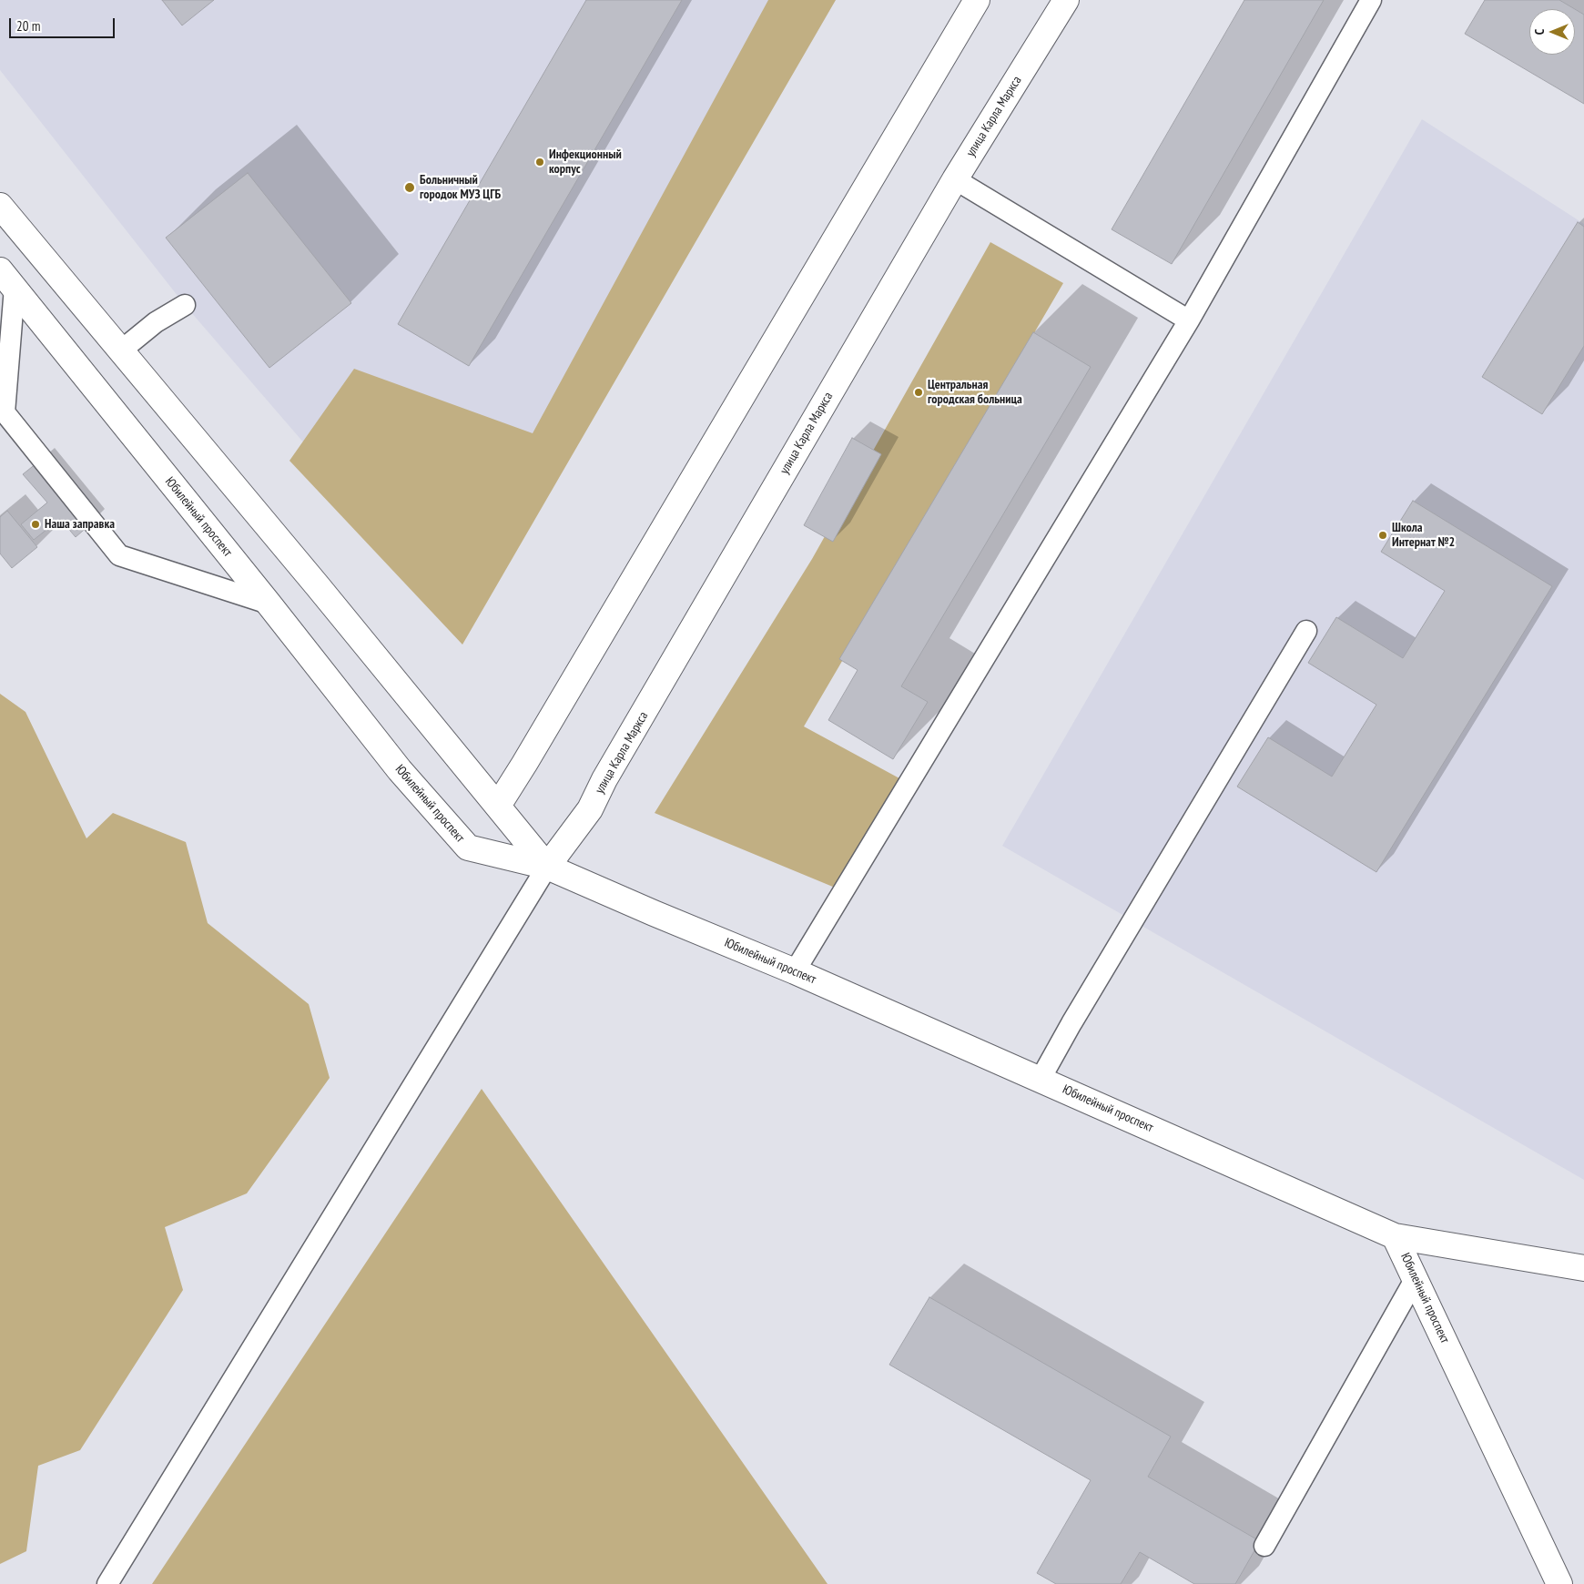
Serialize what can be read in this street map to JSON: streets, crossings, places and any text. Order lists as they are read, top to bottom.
{
  "streets": {
    "main road": ["улица Карла Маркса", "Юбилейный проспект"]
  },
  "crossings": [
    ["улица Карла Маркса", "Юбилейный проспект"]
  ],
  "places": [
    "Инфекционный корпус",
    "Больничный городок МУЗ ЦГБ",
    "Центральная городская больница",
    "Наша заправка",
    "Школа Интернат №2"
  ],
  "scale_bar": "20 m",
  "north": "left"
}
